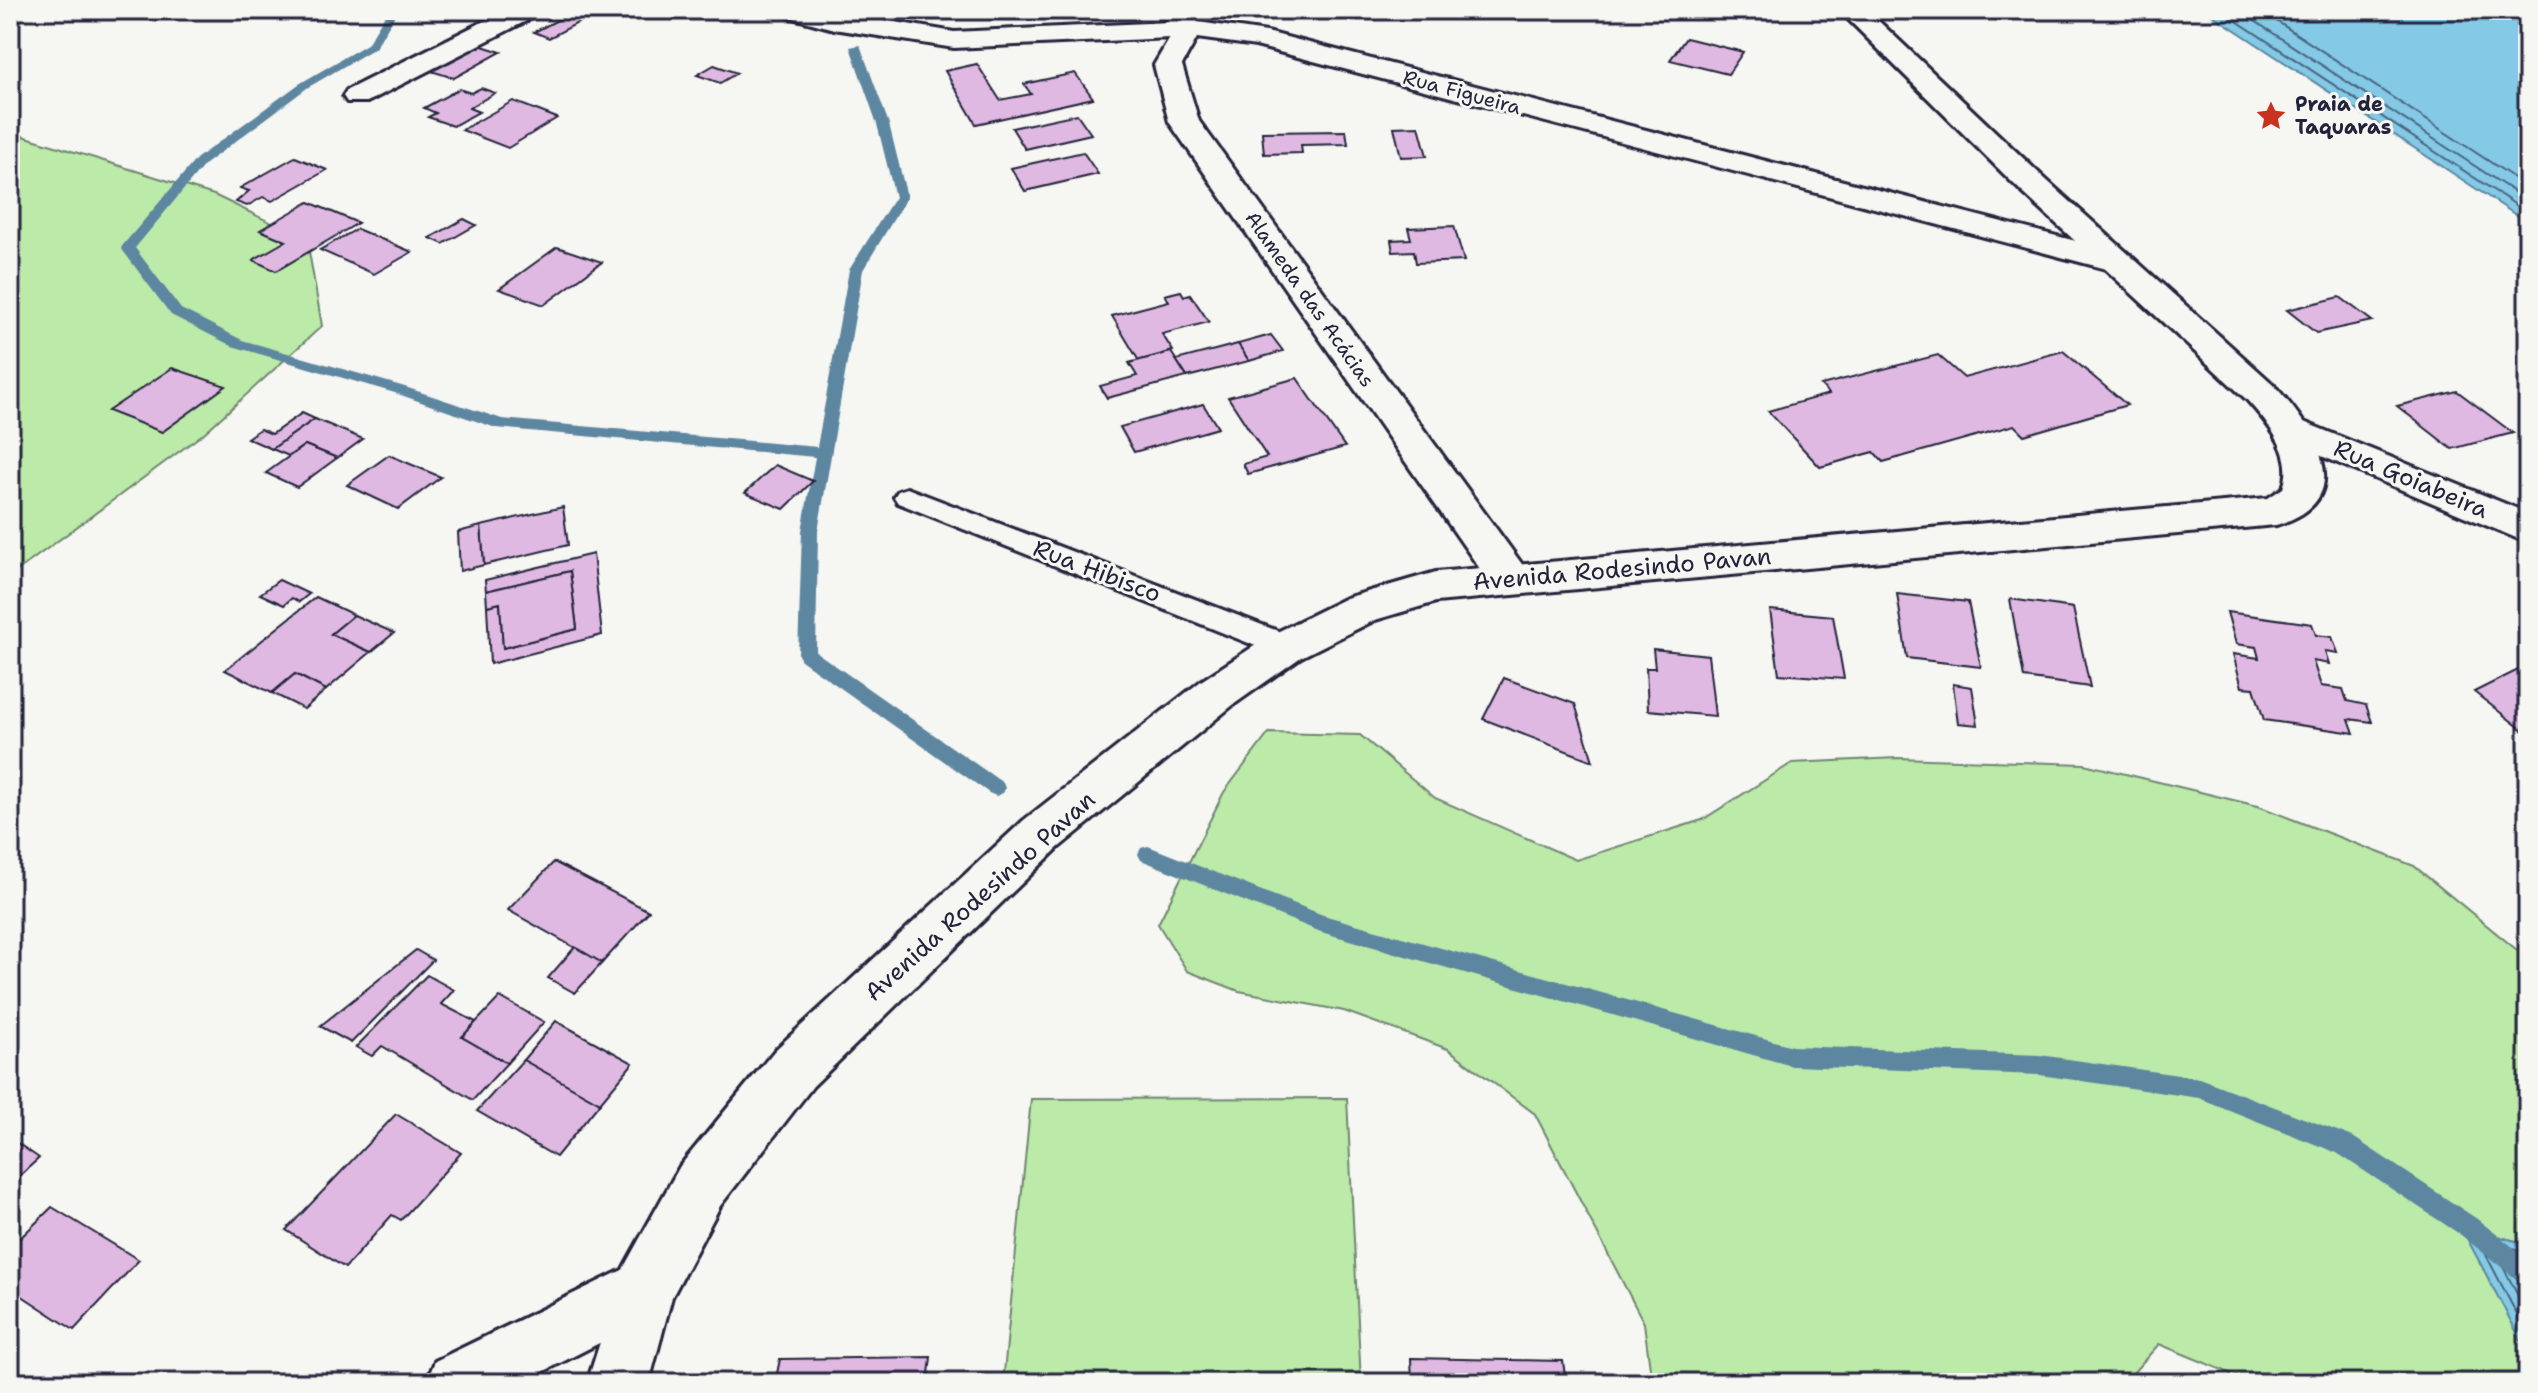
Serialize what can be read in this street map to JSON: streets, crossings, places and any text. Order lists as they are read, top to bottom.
{
  "streets": {
    "street": [
      "Rua Figueira",
      "Alameda das Acácias",
      "Rua Goiabeira",
      "Avenida Rodesindo Pavan"
    ],
    "lane": ["Rua Hibisco"]
  },
  "crossings": [
    ["Rua Figueira", "Alameda das Acácias"],
    ["Rua Figueira", "Avenida Rodesindo Pavan"],
    ["Alameda das Acácias", "Avenida Rodesindo Pavan"],
    ["Rua Goiabeira", "Avenida Rodesindo Pavan"],
    ["Avenida Rodesindo Pavan", "Rua Hibisco"]
  ],
  "places": {
    "place": ["Praia de Taquaras"]
  }
}
